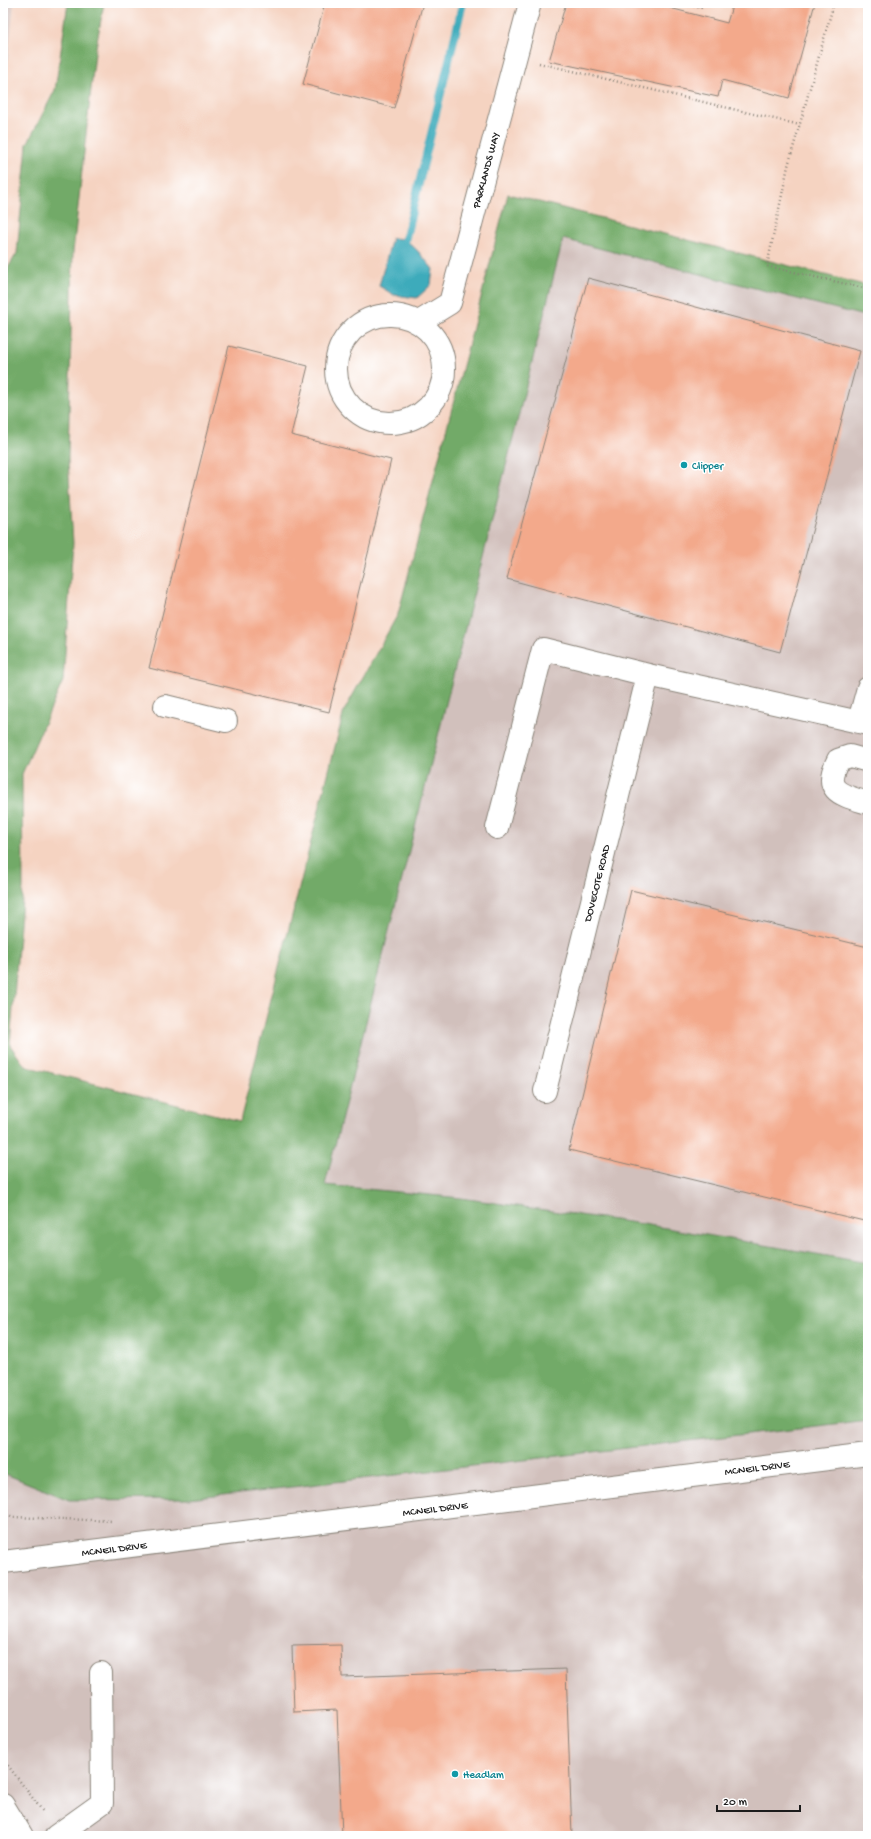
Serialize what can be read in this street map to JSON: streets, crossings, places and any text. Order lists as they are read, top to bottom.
{
  "streets": {
    "street": ["PARKLANDS WAY", "DOVECOTE ROAD", "MCNEIL DRIVE"]
  },
  "places": ["Clipper", "Headlam"],
  "scale_bar": "20 m"
}
